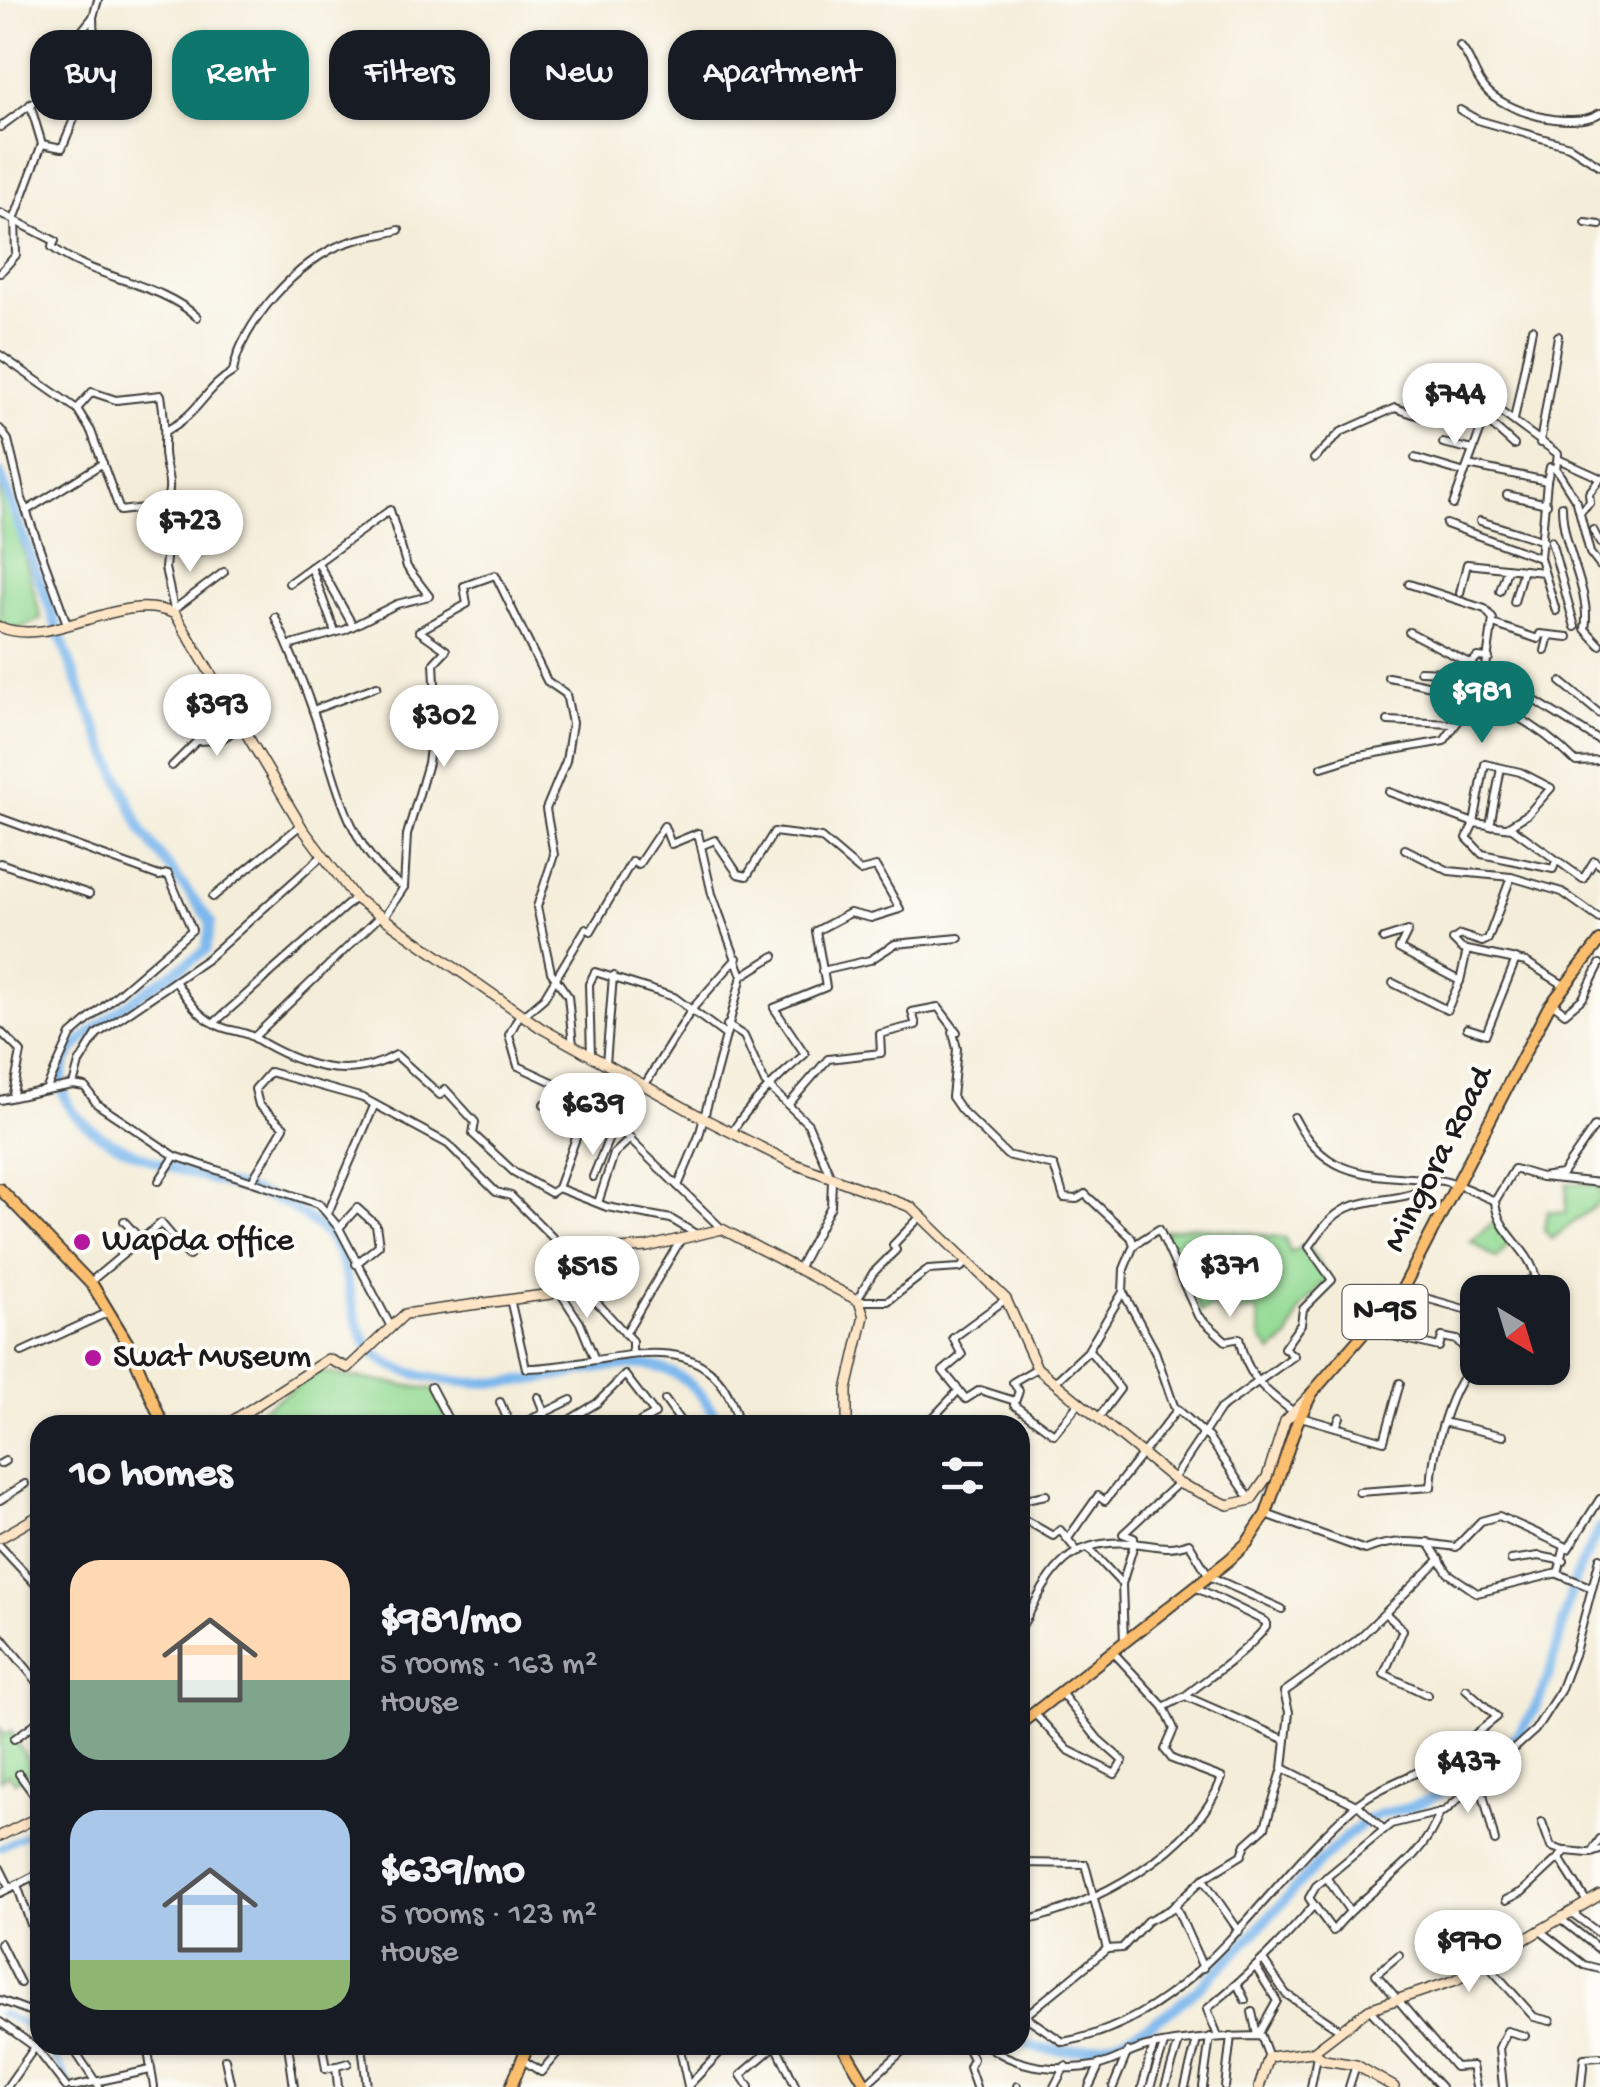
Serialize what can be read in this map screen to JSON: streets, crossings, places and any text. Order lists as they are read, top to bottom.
{
  "streets": {
    "main road": ["Mingora Road", "N-95"]
  },
  "crossings": [
    ["Mingora Road", "N-95"]
  ],
  "places": ["Wapda office", "Swat Museum"],
  "north": "bottom right",
  "page": {
    "chip": [
      "Buy",
      "Rent",
      "Filters",
      "New",
      "Apartment"
    ],
    "price": [
      "$744",
      "$723",
      "$981",
      "$393",
      "$302",
      "$639",
      "$371",
      "$515",
      "$437",
      "$970"
    ],
    "heading": "10 homes",
    "list": [
      {
        "name": "$981/mo",
        "note": "5 rooms · 163 m² · House"
      },
      {
        "name": "$639/mo",
        "note": "5 rooms · 123 m² · House"
      }
    ]
  }
}
